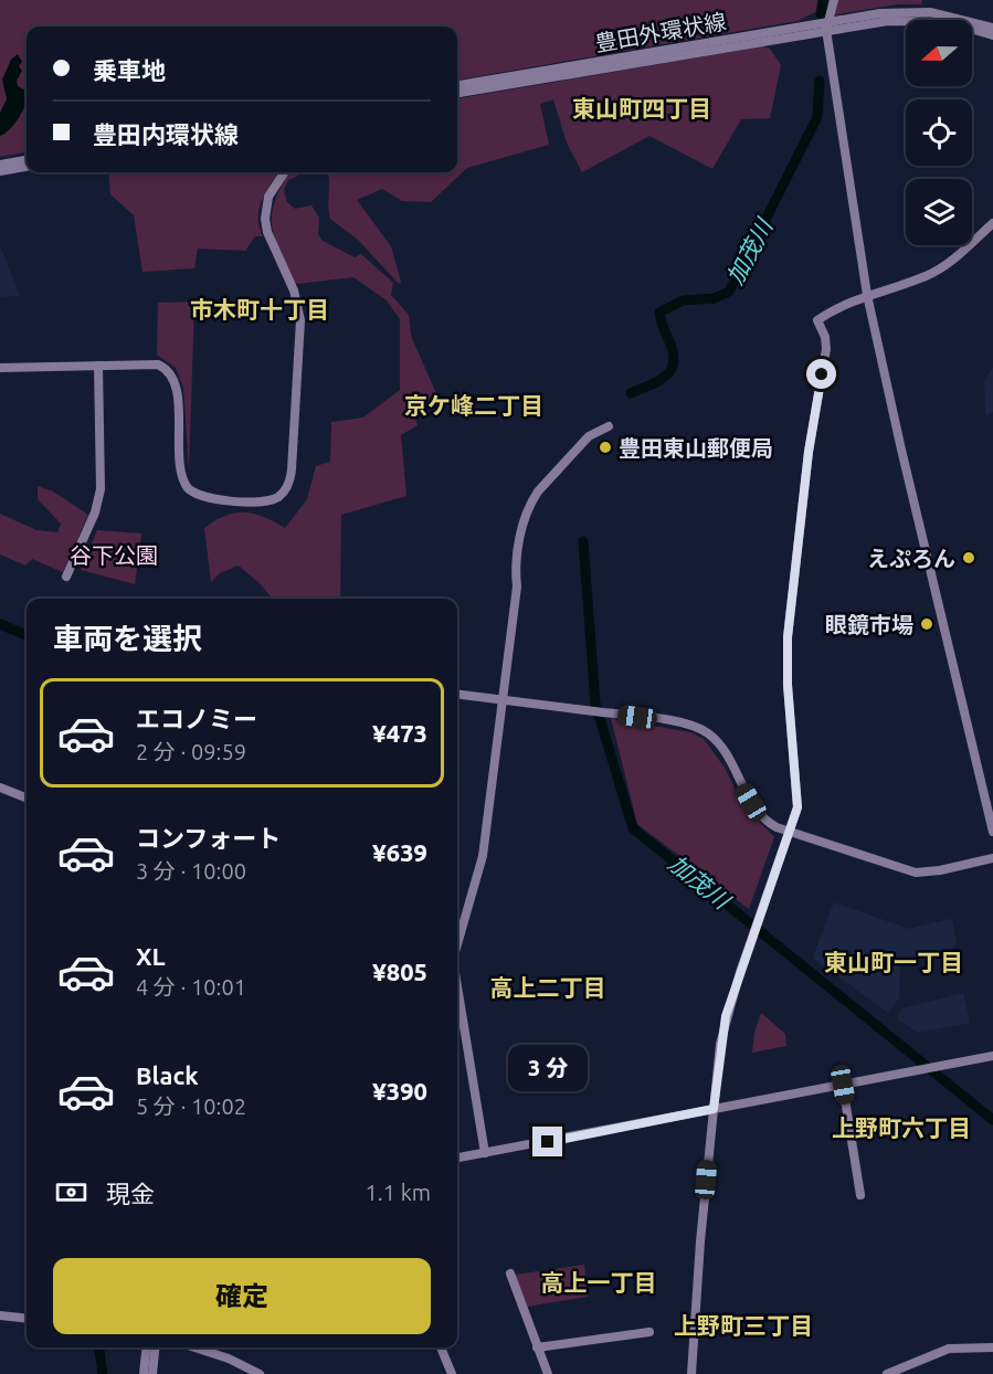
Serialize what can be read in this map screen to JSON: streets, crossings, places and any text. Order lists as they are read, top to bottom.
{
  "streets": {
    "street": ["豊田外環状線"]
  },
  "districts": [
    "東山町四丁目",
    "市木町十丁目",
    "京ケ峰二丁目",
    "東山町一丁目",
    "高上二丁目",
    "上野町六丁目",
    "高上一丁目",
    "上野町三丁目"
  ],
  "water": ["加茂川"],
  "parks": ["谷下公園"],
  "places": ["豊田東山郵便局", "えぷろん", "眼鏡市場"],
  "north": "left",
  "page": {
    "banner": ["乗車地", "豊田内環状線"],
    "heading": "車両を選択",
    "list": [
      {
        "name": "エコノミー",
        "note": "2 分 · 09:59",
        "value": "¥473"
      },
      {
        "name": "コンフォート",
        "note": "3 分 · 10:00",
        "value": "¥639"
      },
      {
        "name": "XL",
        "note": "4 分 · 10:01",
        "value": "¥805"
      },
      {
        "name": "Black",
        "note": "5 分 · 10:02",
        "value": "¥390"
      }
    ],
    "bubble": "3 分",
    "pay": ["現金", "1.1 km"],
    "buttons": "確定"
  }
}
